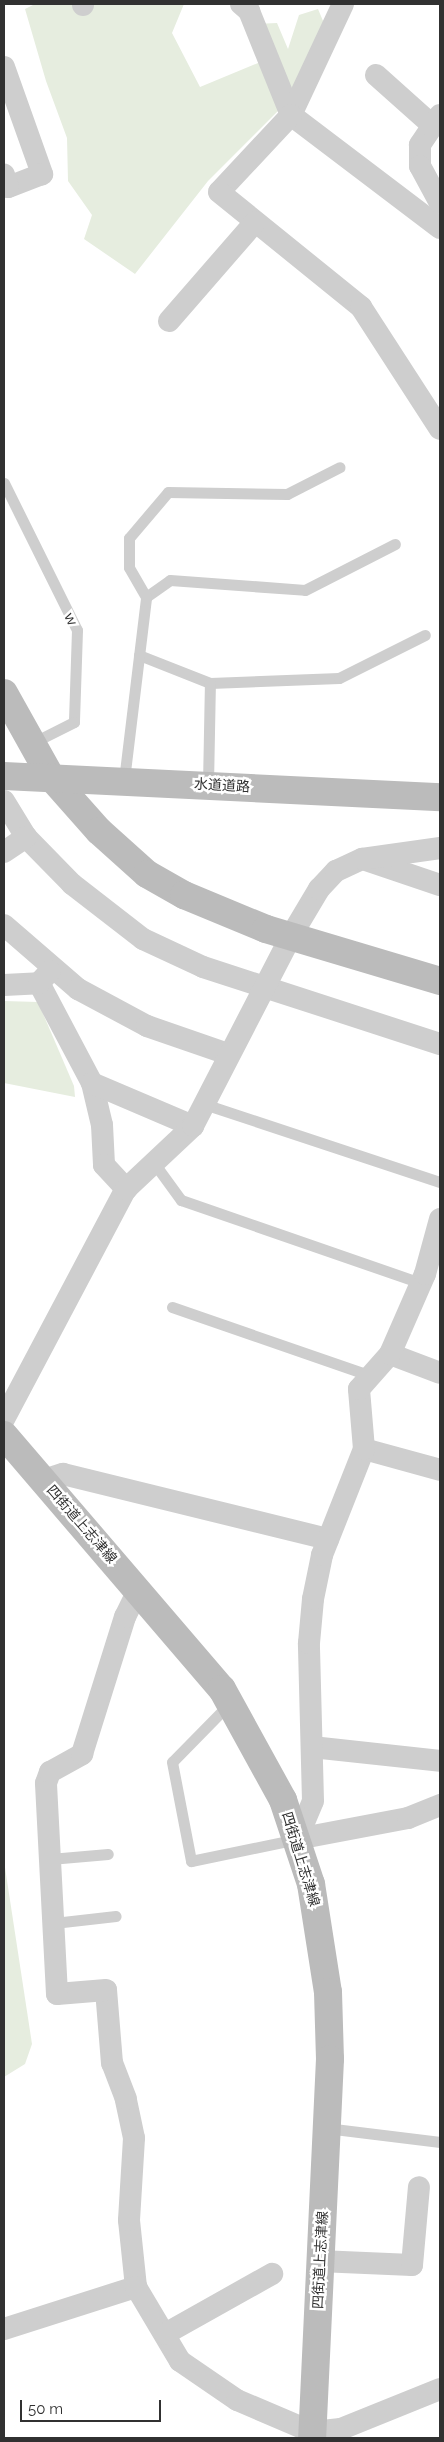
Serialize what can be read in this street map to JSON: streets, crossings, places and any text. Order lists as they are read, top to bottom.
{
  "streets": {
    "main road": ["水道道路", "四街道上志津線"],
    "lane": ["ｗ"]
  },
  "scale_bar": "50 m"
}
